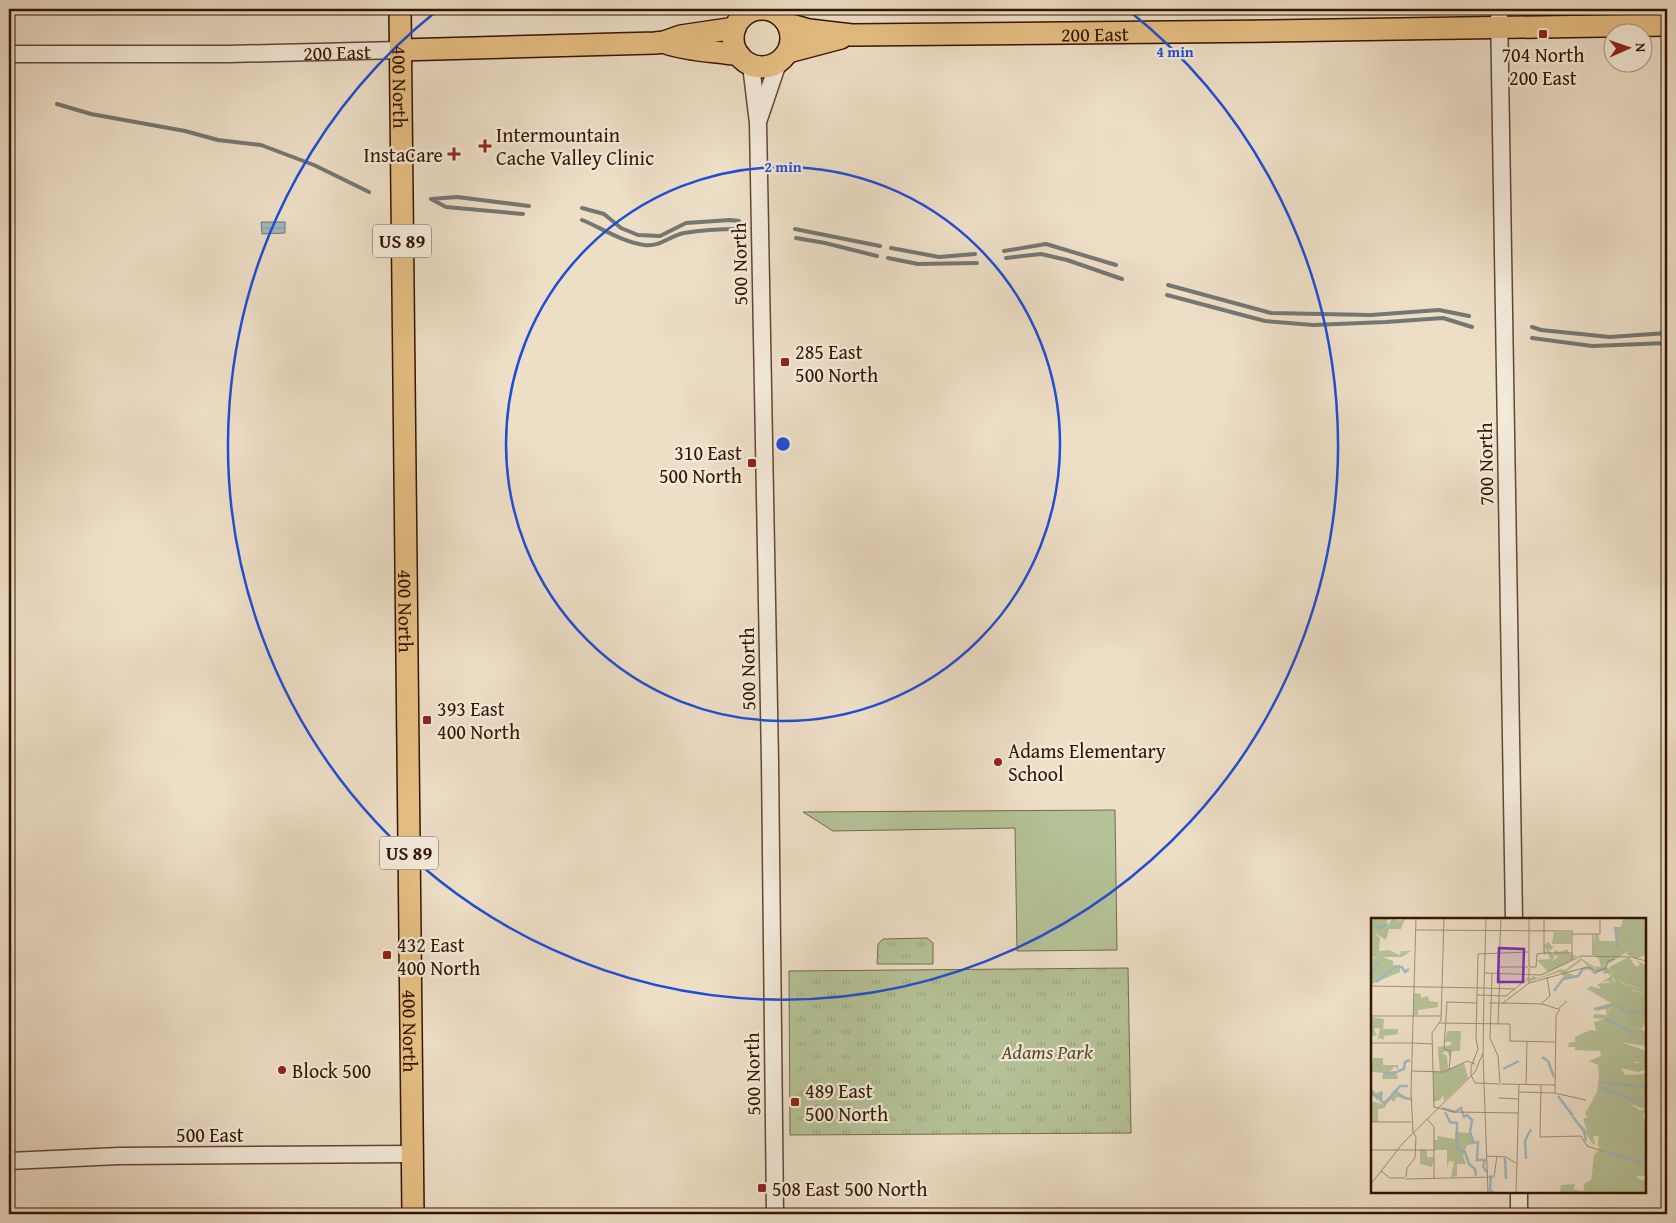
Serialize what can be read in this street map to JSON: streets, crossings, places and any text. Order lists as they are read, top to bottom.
{
  "streets": {
    "main road": ["200 East", "400 North", "US 89"],
    "street": ["500 North", "700 North", "500 East"]
  },
  "crossings": [
    ["200 East", "400 North"],
    ["200 East", "500 North"],
    ["200 East", "700 North"],
    ["400 North", "500 East"]
  ],
  "parks": ["Adams Park"],
  "places": {
    "transit": [
      "704 North 200 East",
      "285 East 500 North",
      "310 East 500 North",
      "393 East 400 North",
      "432 East 400 North",
      "489 East 500 North",
      "508 East 500 North"
    ],
    "health": ["Intermountain Cache Valley Clinic", "InstaCare"],
    "other": ["Adams Elementary School", "Block 500"]
  },
  "north": "right",
  "rings": ["4 min", "2 min"]
}
